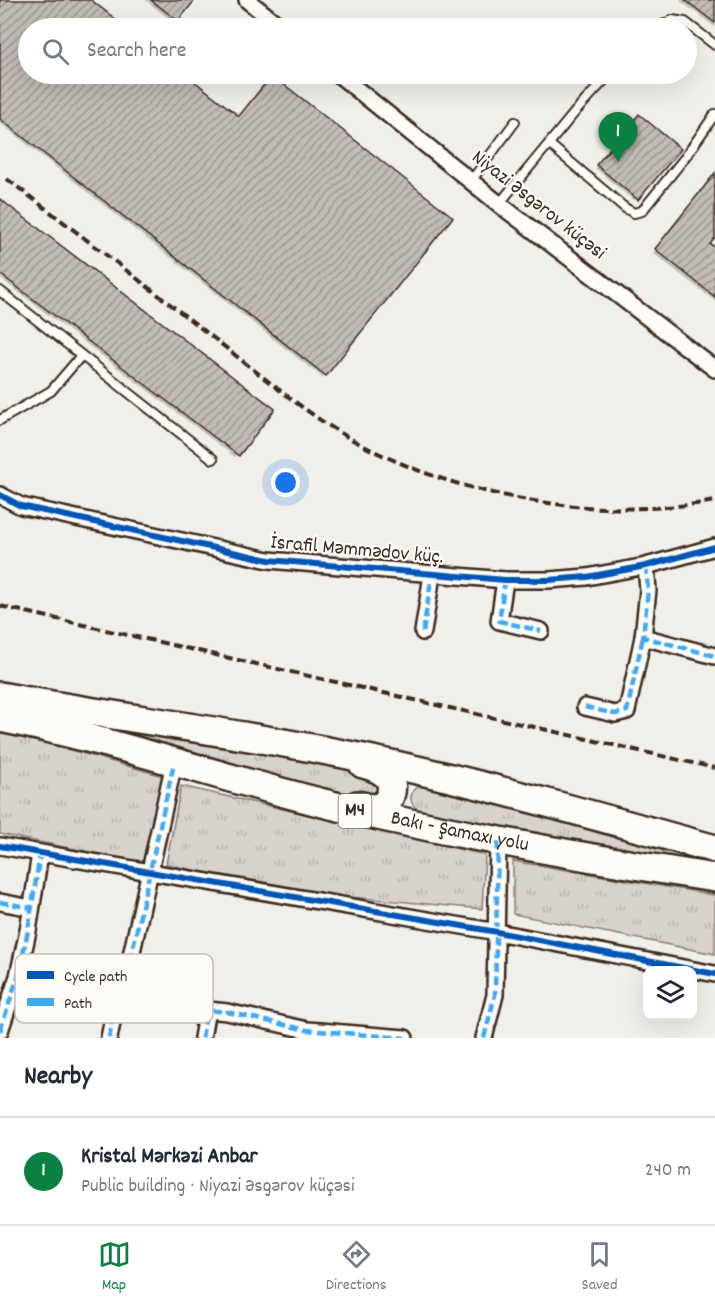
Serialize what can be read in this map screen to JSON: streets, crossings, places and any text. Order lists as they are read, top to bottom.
{
  "streets": {
    "highway": ["M4", "Bakı - Şamaxı yolu"],
    "street": ["Niyazi Əsgərov küçəsi", "İsrafil Məmmədov küç."]
  },
  "legend": ["Cycle path", "Path"],
  "page": {
    "search": "Search here",
    "pins": "1",
    "heading": "Nearby",
    "list": [
      {
        "mark": "1",
        "name": "Kristal Mərkəzi Anbar",
        "note": "Public building · Niyazi Əsgərov küçəsi",
        "value": "240 m"
      }
    ],
    "nav": ["Map", "Directions", "Saved"]
  }
}
